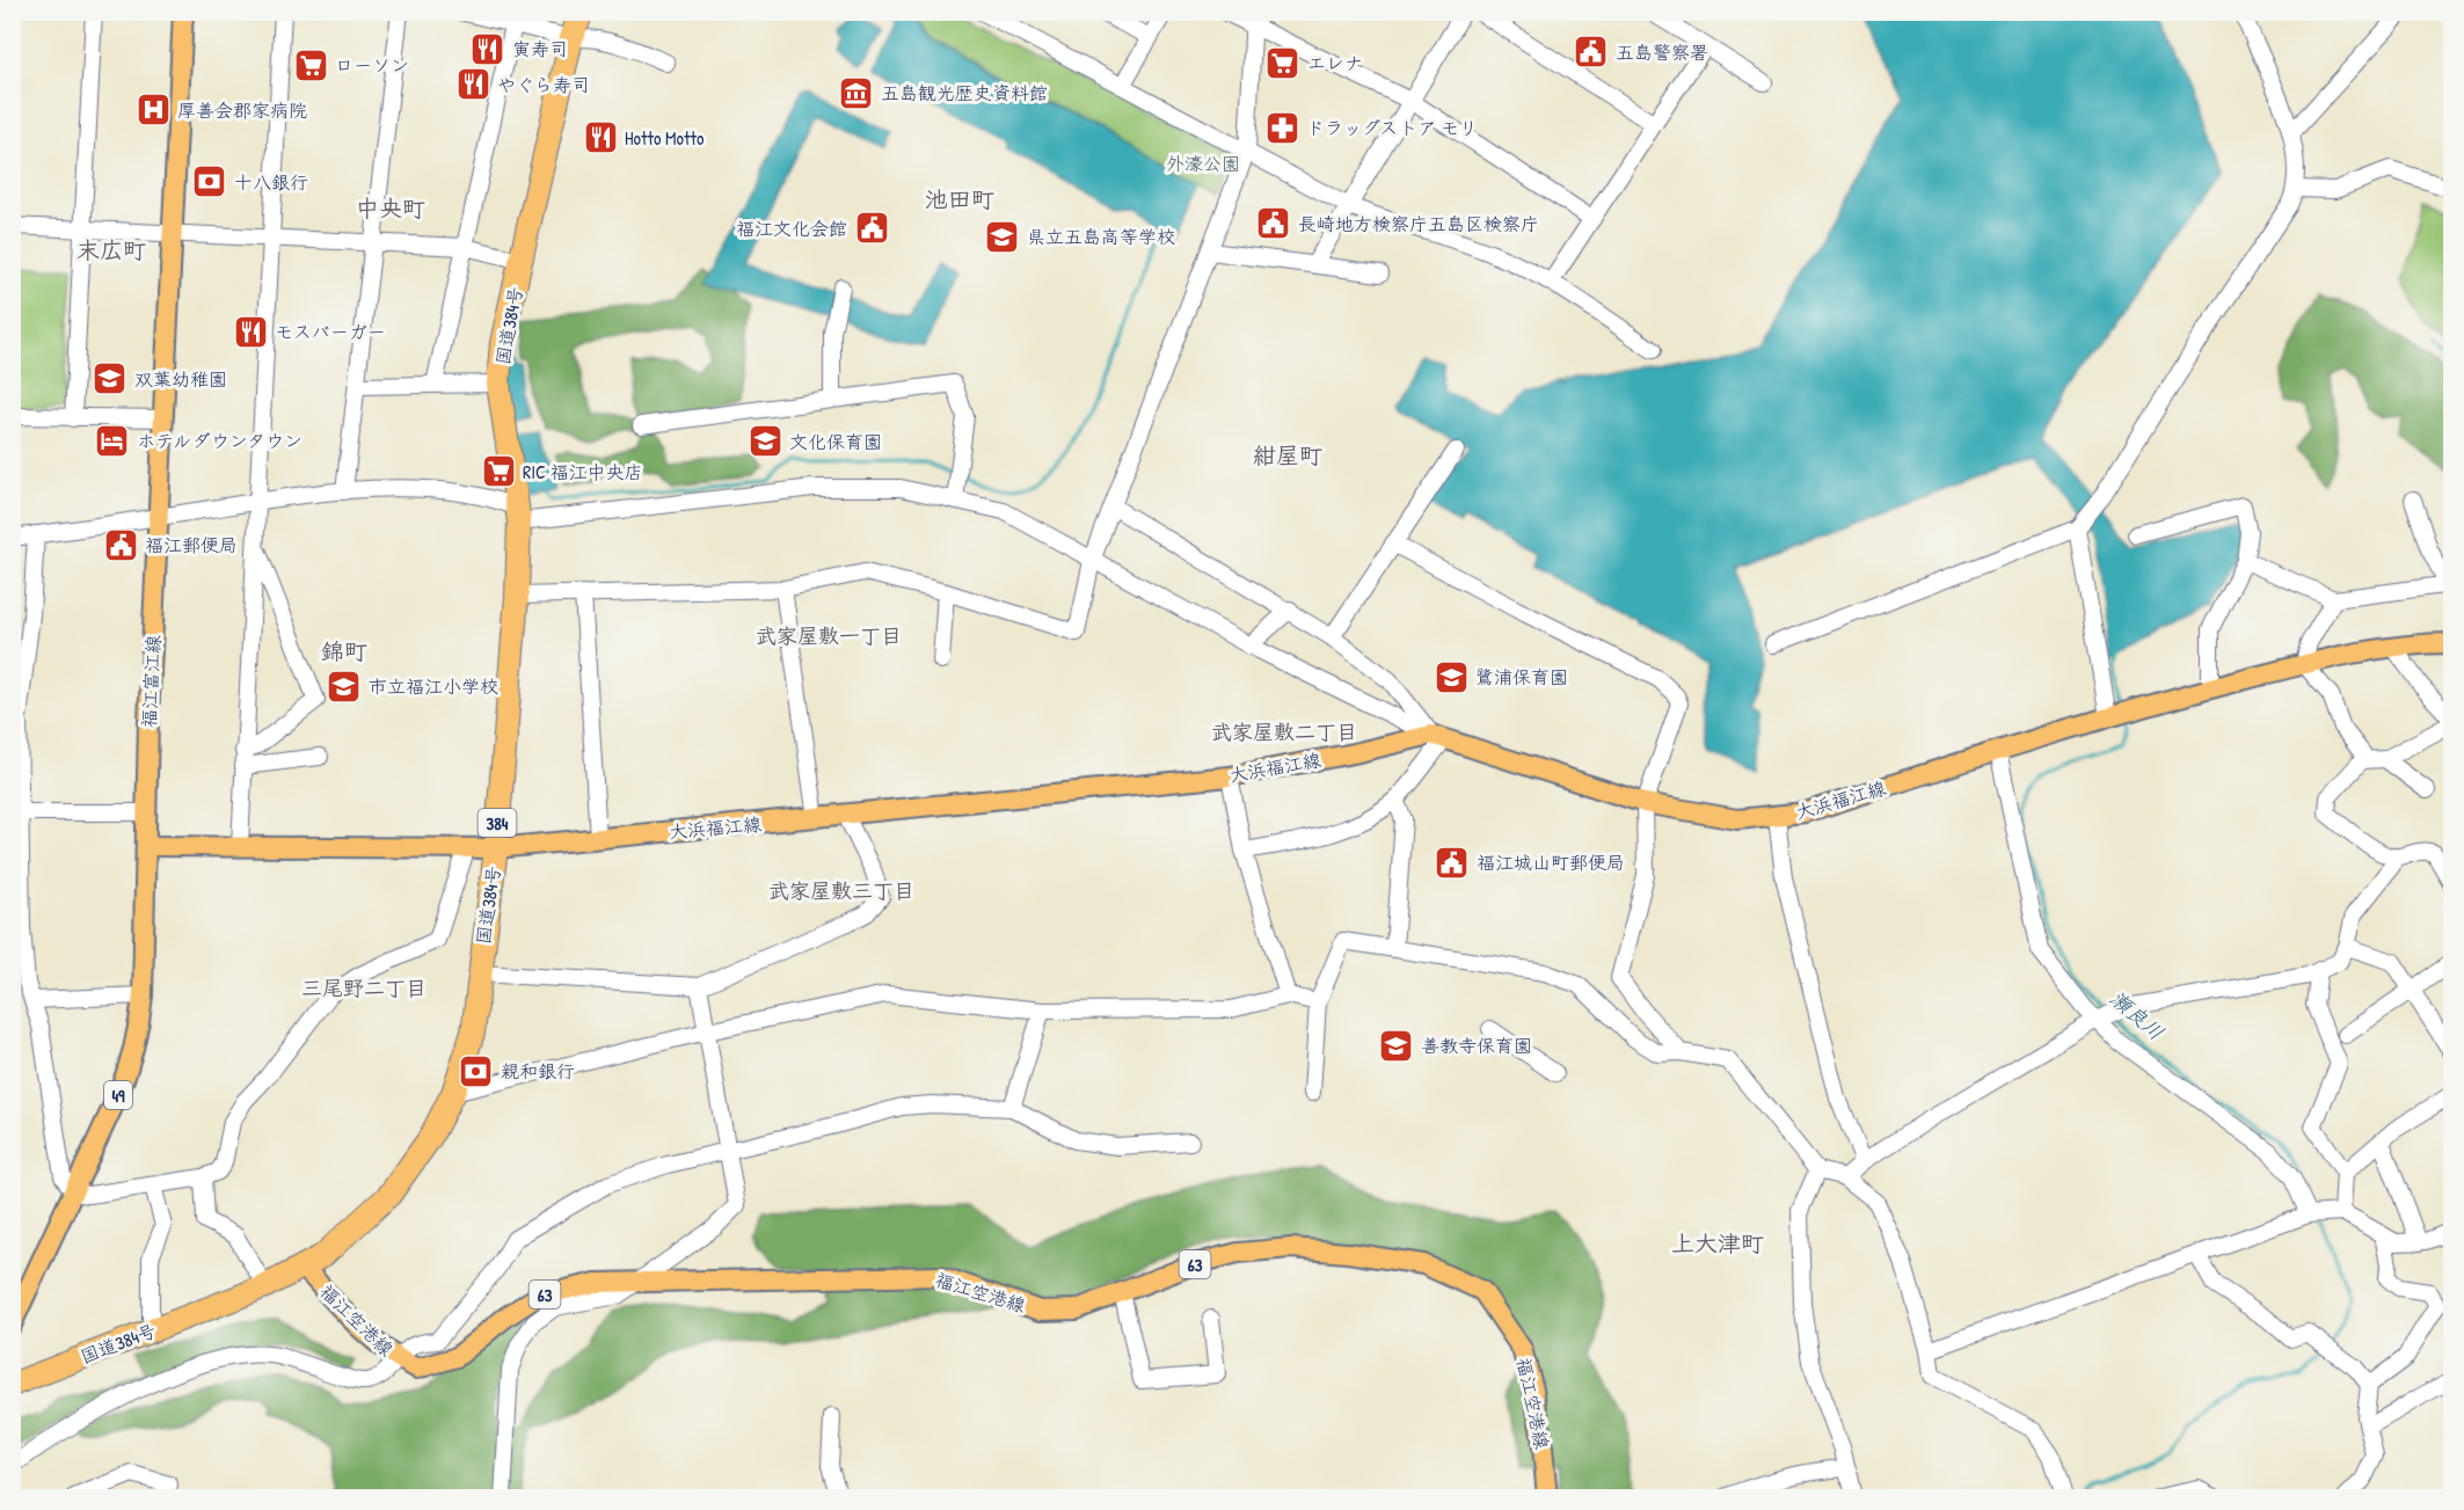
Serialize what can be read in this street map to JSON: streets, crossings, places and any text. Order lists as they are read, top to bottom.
{
  "streets": {
    "highway": ["国道384号", "384"],
    "main road": [
      "福江富江線",
      "大浜福江線",
      "49",
      "63",
      "福江空港線"
    ]
  },
  "crossings": [
    ["国道384号", "大浜福江線"],
    ["国道384号", "福江空港線"],
    ["福江富江線", "大浜福江線"]
  ],
  "districts": [
    "池田町",
    "中央町",
    "末広町",
    "紺屋町",
    "武家屋敷一丁目",
    "錦町",
    "武家屋敷二丁目",
    "武家屋敷三丁目",
    "三尾野二丁目",
    "上大津町"
  ],
  "water": ["瀬良川"],
  "parks": ["外濠公園"],
  "places": {
    "restaurant": [
      "寅寿司",
      "やぐら寿司",
      "Hotto Motto",
      "モスバーガー"
    ],
    "public building": [
      "五島警察署",
      "長崎地方検察庁五島区検察庁",
      "福江文化会館",
      "福江郵便局",
      "福江城山町郵便局"
    ],
    "supermarket": ["エレナ", "ローソン", "RIC 福江中央店"],
    "museum": ["五島観光歴史資料館"],
    "hospital": ["厚善会郡家病院"],
    "pharmacy": ["ドラッグストア モリ"],
    "bank": ["十八銀行", "親和銀行"],
    "school or university": [
      "県立五島高等学校",
      "双葉幼稚園",
      "文化保育園",
      "鷺浦保育園",
      "市立福江小学校",
      "善教寺保育園"
    ],
    "hotel": ["ホテルダウンタウン"]
  }
}
